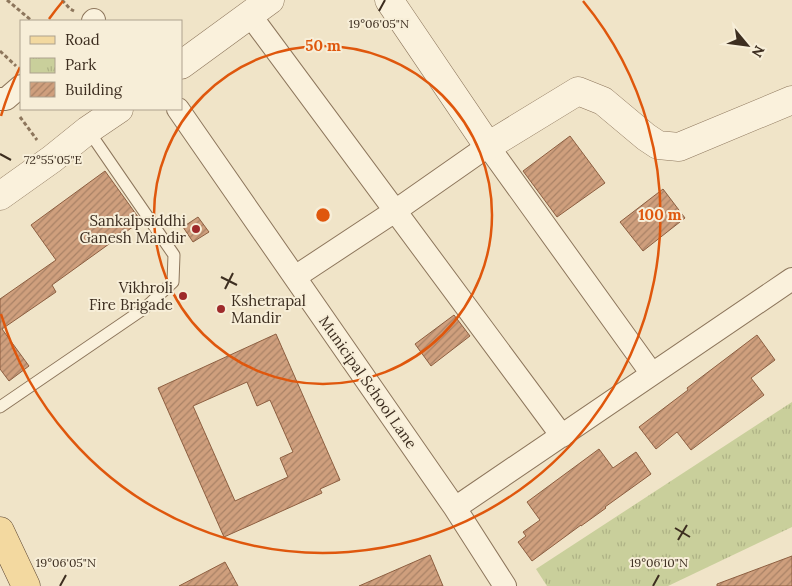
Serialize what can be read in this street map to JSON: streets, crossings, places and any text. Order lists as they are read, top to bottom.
{
  "streets": {
    "street": ["Municipal School Lane"]
  },
  "places": ["Sankalpsiddhi Ganesh Mandir", "Vikhroli Fire Brigade", "Kshetrapal Mandir"],
  "legend": ["Road", "Park", "Building"],
  "north": "bottom right",
  "coordinates": ["19°06'05\"N", "72°55'05\"E", "19°06'10\"N"],
  "rings": ["50 m", "100 m"]
}
